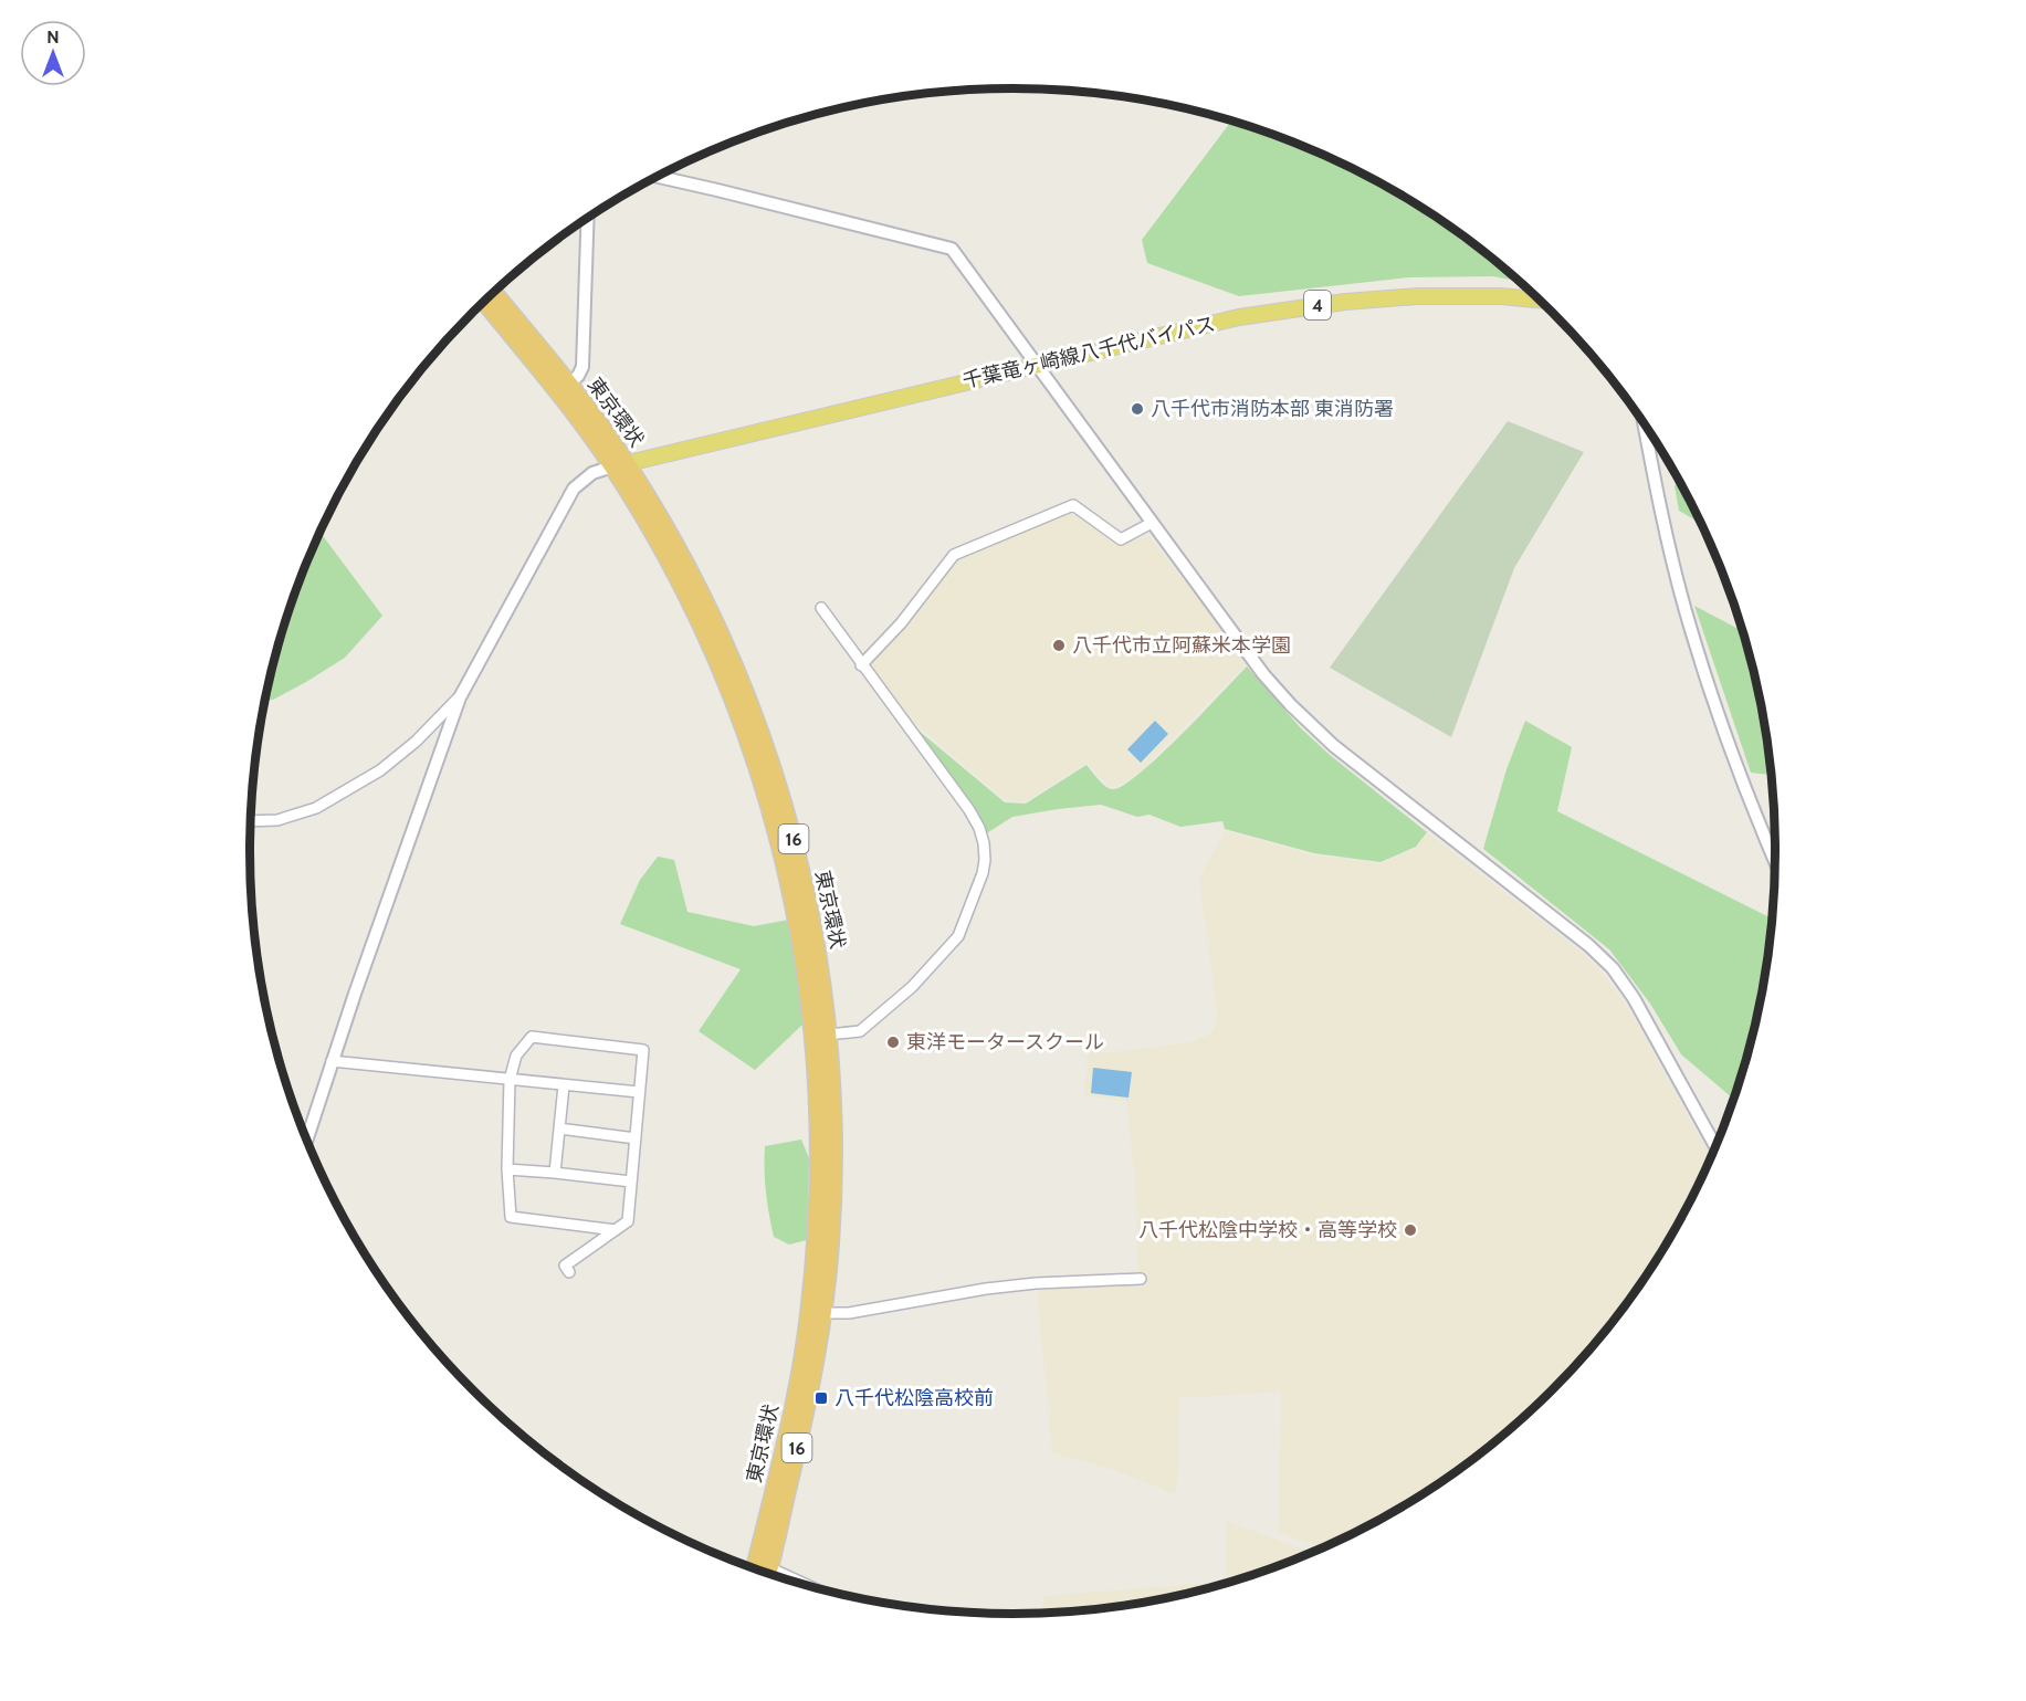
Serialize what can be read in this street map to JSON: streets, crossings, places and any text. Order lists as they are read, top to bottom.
{
  "streets": {
    "highway": ["東京環状", "16"],
    "main road": ["4", "千葉竜ヶ崎線八千代バイパス"]
  },
  "crossings": [
    ["千葉竜ヶ崎線八千代バイパス", "東京環状"]
  ],
  "places": {
    "other": [
      "八千代市消防本部 東消防署",
      "八千代市立阿蘇米本学園",
      "東洋モータースクール",
      "八千代松陰中学校・高等学校"
    ],
    "transit": ["八千代松陰高校前"]
  },
  "north": "top"
}
